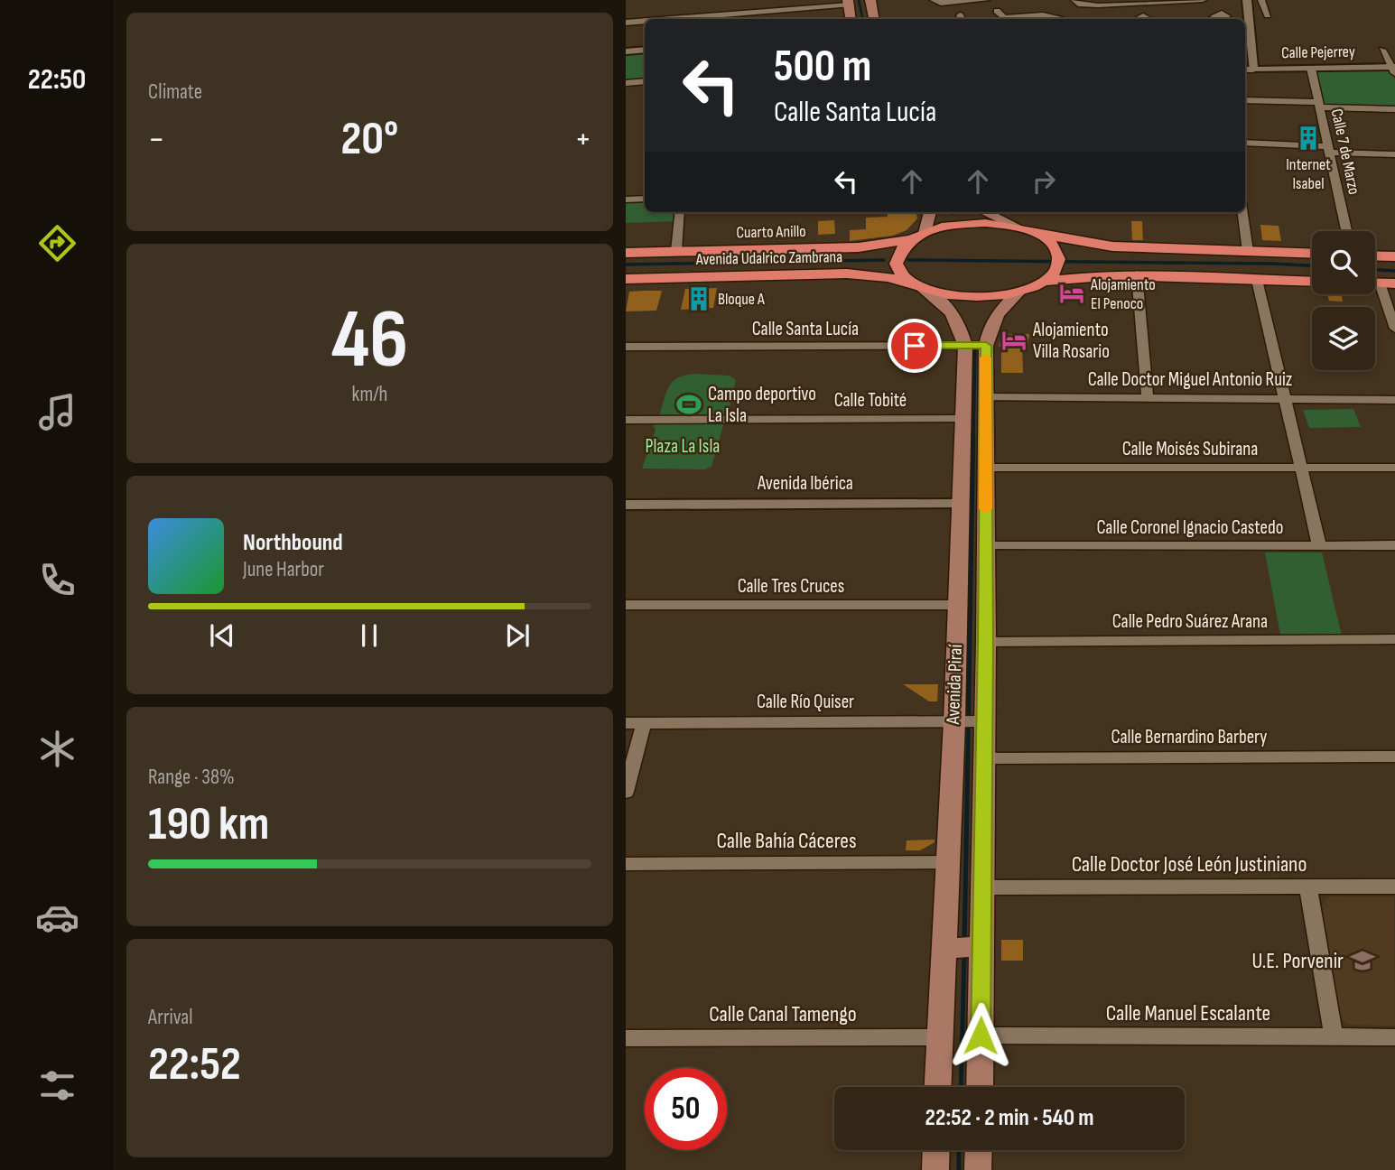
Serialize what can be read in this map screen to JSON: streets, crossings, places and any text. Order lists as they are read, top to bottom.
{
  "streets": {
    "highway": ["Cuarto Anillo", "Avenida Udalrico Zambrana"],
    "main road": ["Avenida Piraí"],
    "street": [
      "Calle Pejerrey",
      "Calle 7 de Marzo",
      "Calle Santa Lucía",
      "Calle Doctor Miguel Antonio Ruiz",
      "Calle Tobité",
      "Calle Moisés Subirana",
      "Avenida Ibérica",
      "Calle Coronel Ignacio Castedo",
      "Calle Tres Cruces",
      "Calle Pedro Suárez Arana",
      "Calle Río Quiser",
      "Calle Bernardino Barbery",
      "Calle Bahía Cáceres",
      "Calle Doctor José León Justiniano",
      "Calle Manuel Escalante",
      "Calle Canal Tamengo"
    ]
  },
  "crossings": [
    ["Calle Pejerrey", "Calle 7 de Marzo"],
    ["Avenida Udalrico Zambrana", "Avenida Piraí"],
    ["Calle Santa Lucía", "Avenida Piraí"],
    ["Calle Doctor Miguel Antonio Ruiz", "Avenida Piraí"],
    ["Calle Tobité", "Avenida Piraí"],
    ["Calle Moisés Subirana", "Avenida Piraí"],
    ["Avenida Ibérica", "Avenida Piraí"],
    ["Calle Coronel Ignacio Castedo", "Avenida Piraí"],
    ["Calle Tres Cruces", "Avenida Piraí"],
    ["Calle Pedro Suárez Arana", "Avenida Piraí"],
    ["Avenida Piraí", "Calle Río Quiser"],
    ["Avenida Piraí", "Calle Bernardino Barbery"],
    ["Avenida Piraí", "Calle Bahía Cáceres"],
    ["Avenida Piraí", "Calle Doctor José León Justiniano"],
    ["Avenida Piraí", "Calle Manuel Escalante"],
    ["Avenida Piraí", "Calle Canal Tamengo"]
  ],
  "parks": ["Plaza La Isla"],
  "places": {
    "building": ["Internet Isabel", "Bloque A"],
    "hotel": ["Alojamiento El Penoco", "Alojamiento Villa Rosario"],
    "sports": ["Campo deportivo La Isla"],
    "school or university": ["U.E. Porvenir"]
  },
  "page": {
    "tabs": "22:50",
    "tile": [
      "Climate",
      ["46", "km/h"],
      ["Range · 38%", "190 km"],
      ["Arrival", "22:52"]
    ],
    "turn": ["500 m", "Calle Santa Lucía"],
    "heat": ["−", "20°", "+"],
    "song": ["Northbound", "June Harbor"],
    "limit": "50",
    "trip": "22:52 · 2 min · 540 m"
  }
}
